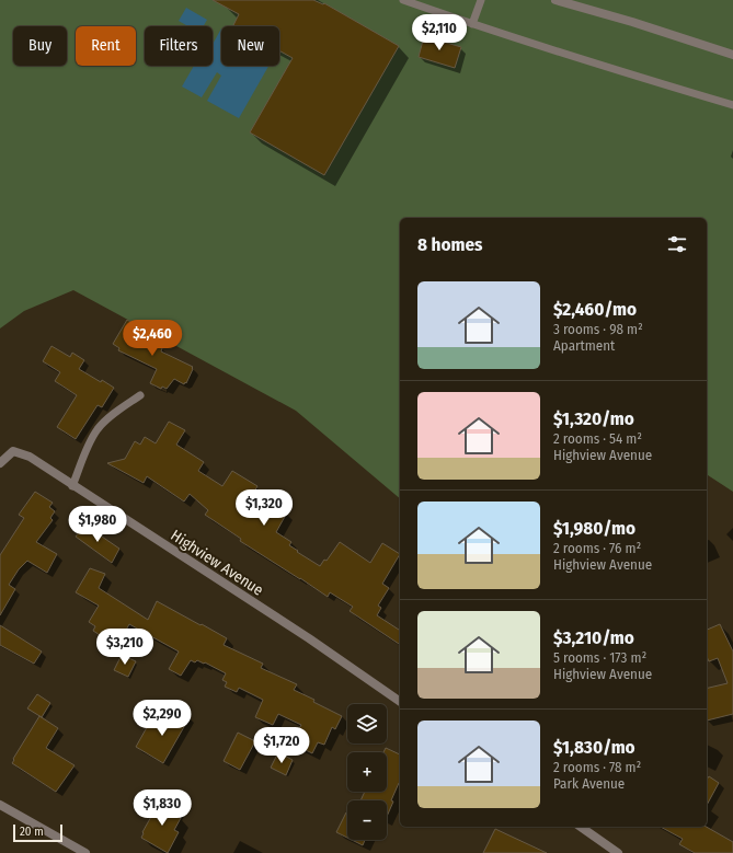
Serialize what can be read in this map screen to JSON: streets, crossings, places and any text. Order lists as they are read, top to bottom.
{
  "streets": {
    "street": ["Highview Avenue"]
  },
  "scale_bar": "20 m",
  "page": {
    "price": [
      "$2,110",
      "$2,460",
      "$1,320",
      "$1,980",
      "$3,210",
      "$2,290",
      "$1,720",
      "$1,830"
    ],
    "chip": [
      "Buy",
      "Rent",
      "Filters",
      "New"
    ],
    "heading": "8 homes",
    "list": [
      {
        "name": "$2,460/mo",
        "note": "3 rooms · 98 m² · Apartment"
      },
      {
        "name": "$1,320/mo",
        "note": "2 rooms · 54 m² · Highview Avenue"
      },
      {
        "name": "$1,980/mo",
        "note": "2 rooms · 76 m² · Highview Avenue"
      },
      {
        "name": "$3,210/mo",
        "note": "5 rooms · 173 m² · Highview Avenue"
      },
      {
        "name": "$1,830/mo",
        "note": "2 rooms · 78 m² · Park Avenue"
      }
    ],
    "map_buttons": ["+", "−"],
    "scale": "20 m"
  }
}
